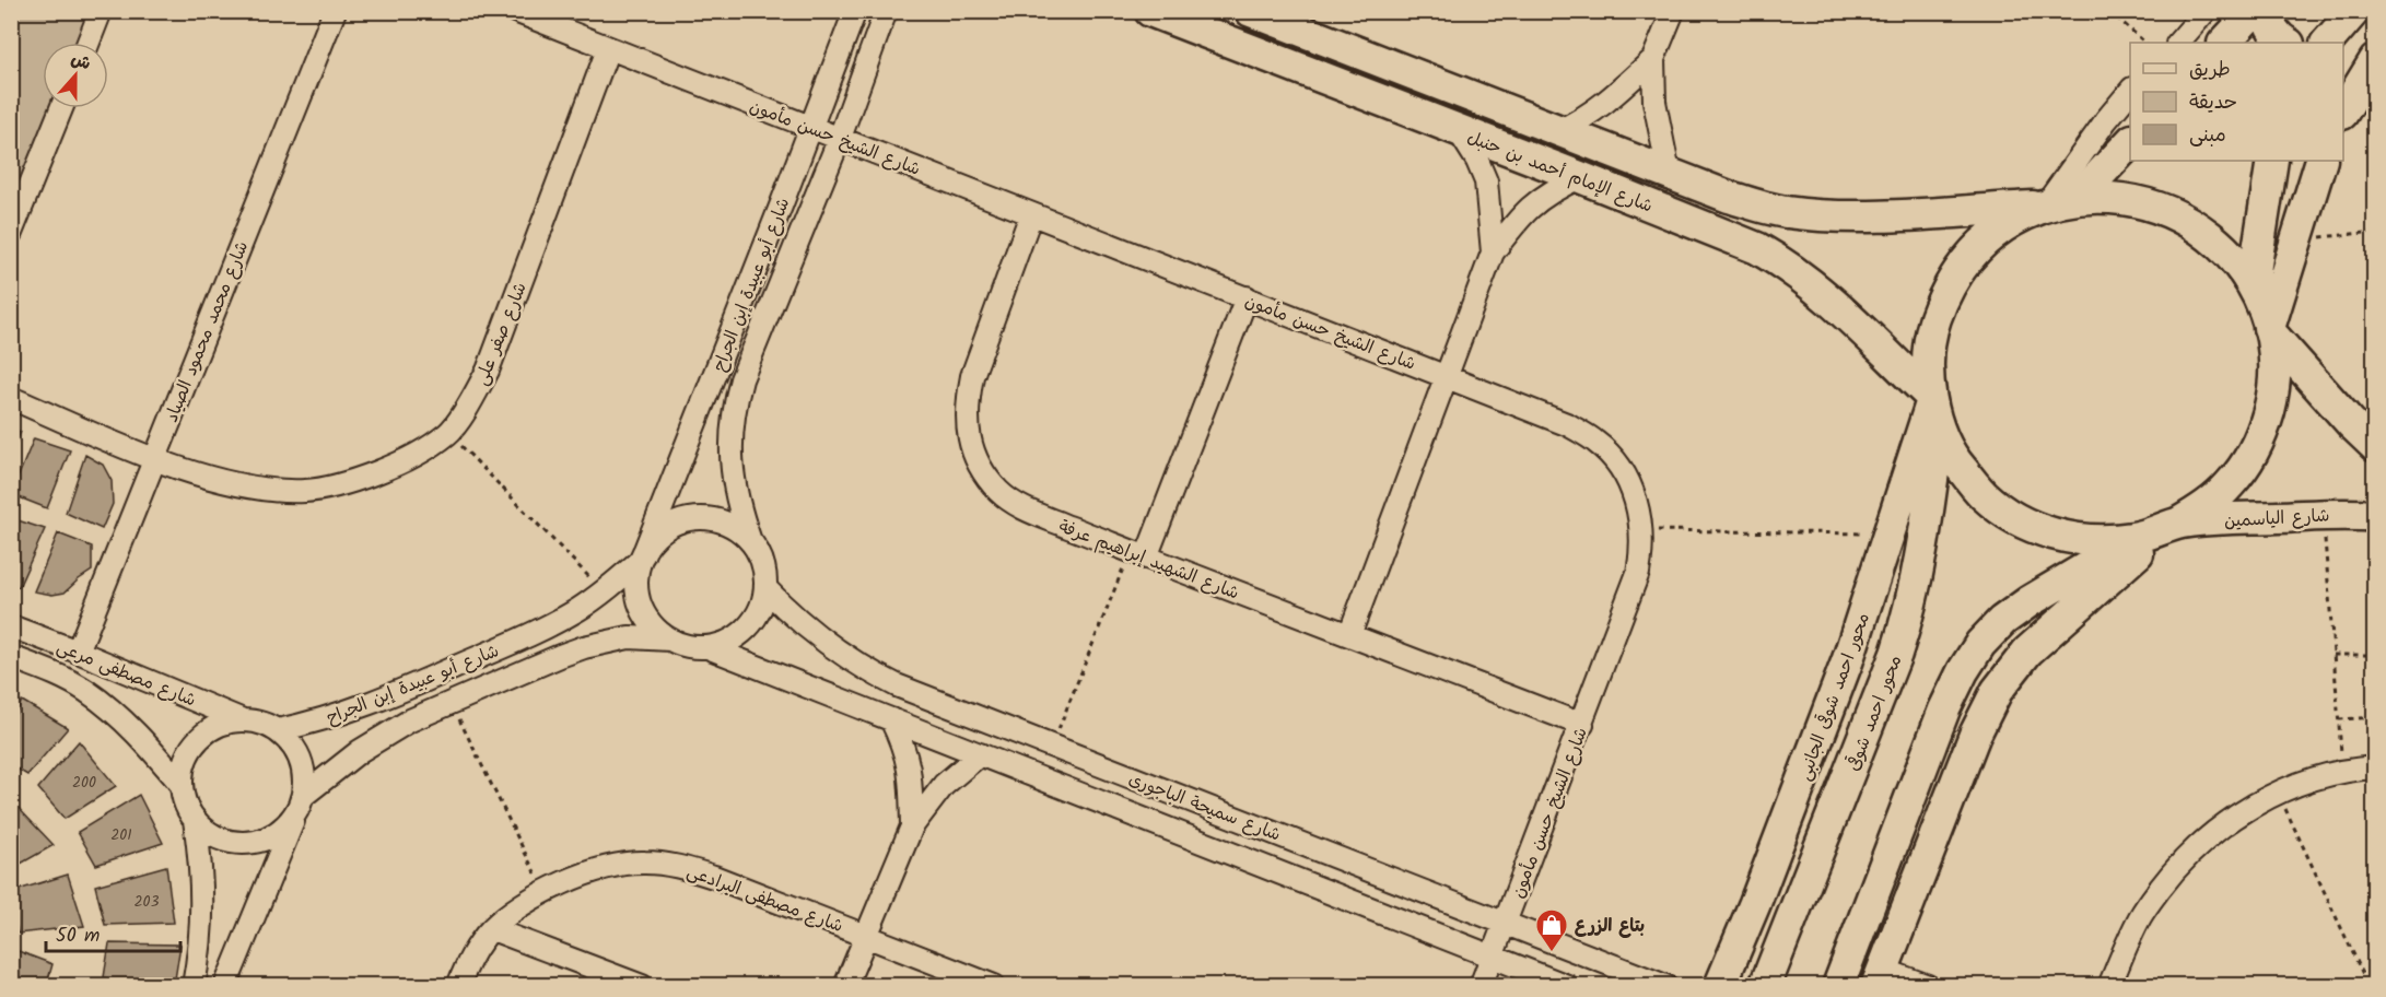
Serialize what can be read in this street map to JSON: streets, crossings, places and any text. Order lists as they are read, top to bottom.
{
  "streets": {
    "street": [
      "شارع الشيخ حسن مأمون",
      "شارع الإمام أحمد بن حنبل",
      "شارع أبو عبيدة إبن الجراح",
      "شارع محمد محمود الصياد",
      "شارع صفر على",
      "شارع الياسمين",
      "شارع الشهيد إبراهيم عرفة",
      "شارع مصطفى مرعى",
      "محور احمد شوقى الجانبى",
      "محور احمد شوقى",
      "شارع سميحة الباجورى",
      "شارع مصطفى البرادعى"
    ]
  },
  "crossings": [
    ["شارع الشيخ حسن مأمون", "شارع أبو عبيدة إبن الجراح"],
    ["شارع الشيخ حسن مأمون", "شارع صفر على"],
    ["شارع الشيخ حسن مأمون", "شارع الشهيد إبراهيم عرفة"],
    ["شارع الشيخ حسن مأمون", "شارع سميحة الباجورى"],
    ["شارع الإمام أحمد بن حنبل", "محور احمد شوقى الجانبى"],
    ["شارع الإمام أحمد بن حنبل", "محور احمد شوقى"],
    ["شارع أبو عبيدة إبن الجراح", "شارع مصطفى مرعى"],
    ["شارع أبو عبيدة إبن الجراح", "شارع سميحة الباجورى"],
    ["شارع محمد محمود الصياد", "شارع صفر على"],
    ["شارع محمد محمود الصياد", "شارع مصطفى مرعى"],
    ["محور احمد شوقى الجانبى", "محور احمد شوقى"]
  ],
  "places": {
    "shop": ["بتاع الزرع"]
  },
  "house_numbers": ["200", "201", "203"],
  "legend": ["طريق", "حديقة", "مبنى"],
  "scale_bar": "50 m",
  "north": "top"
}
